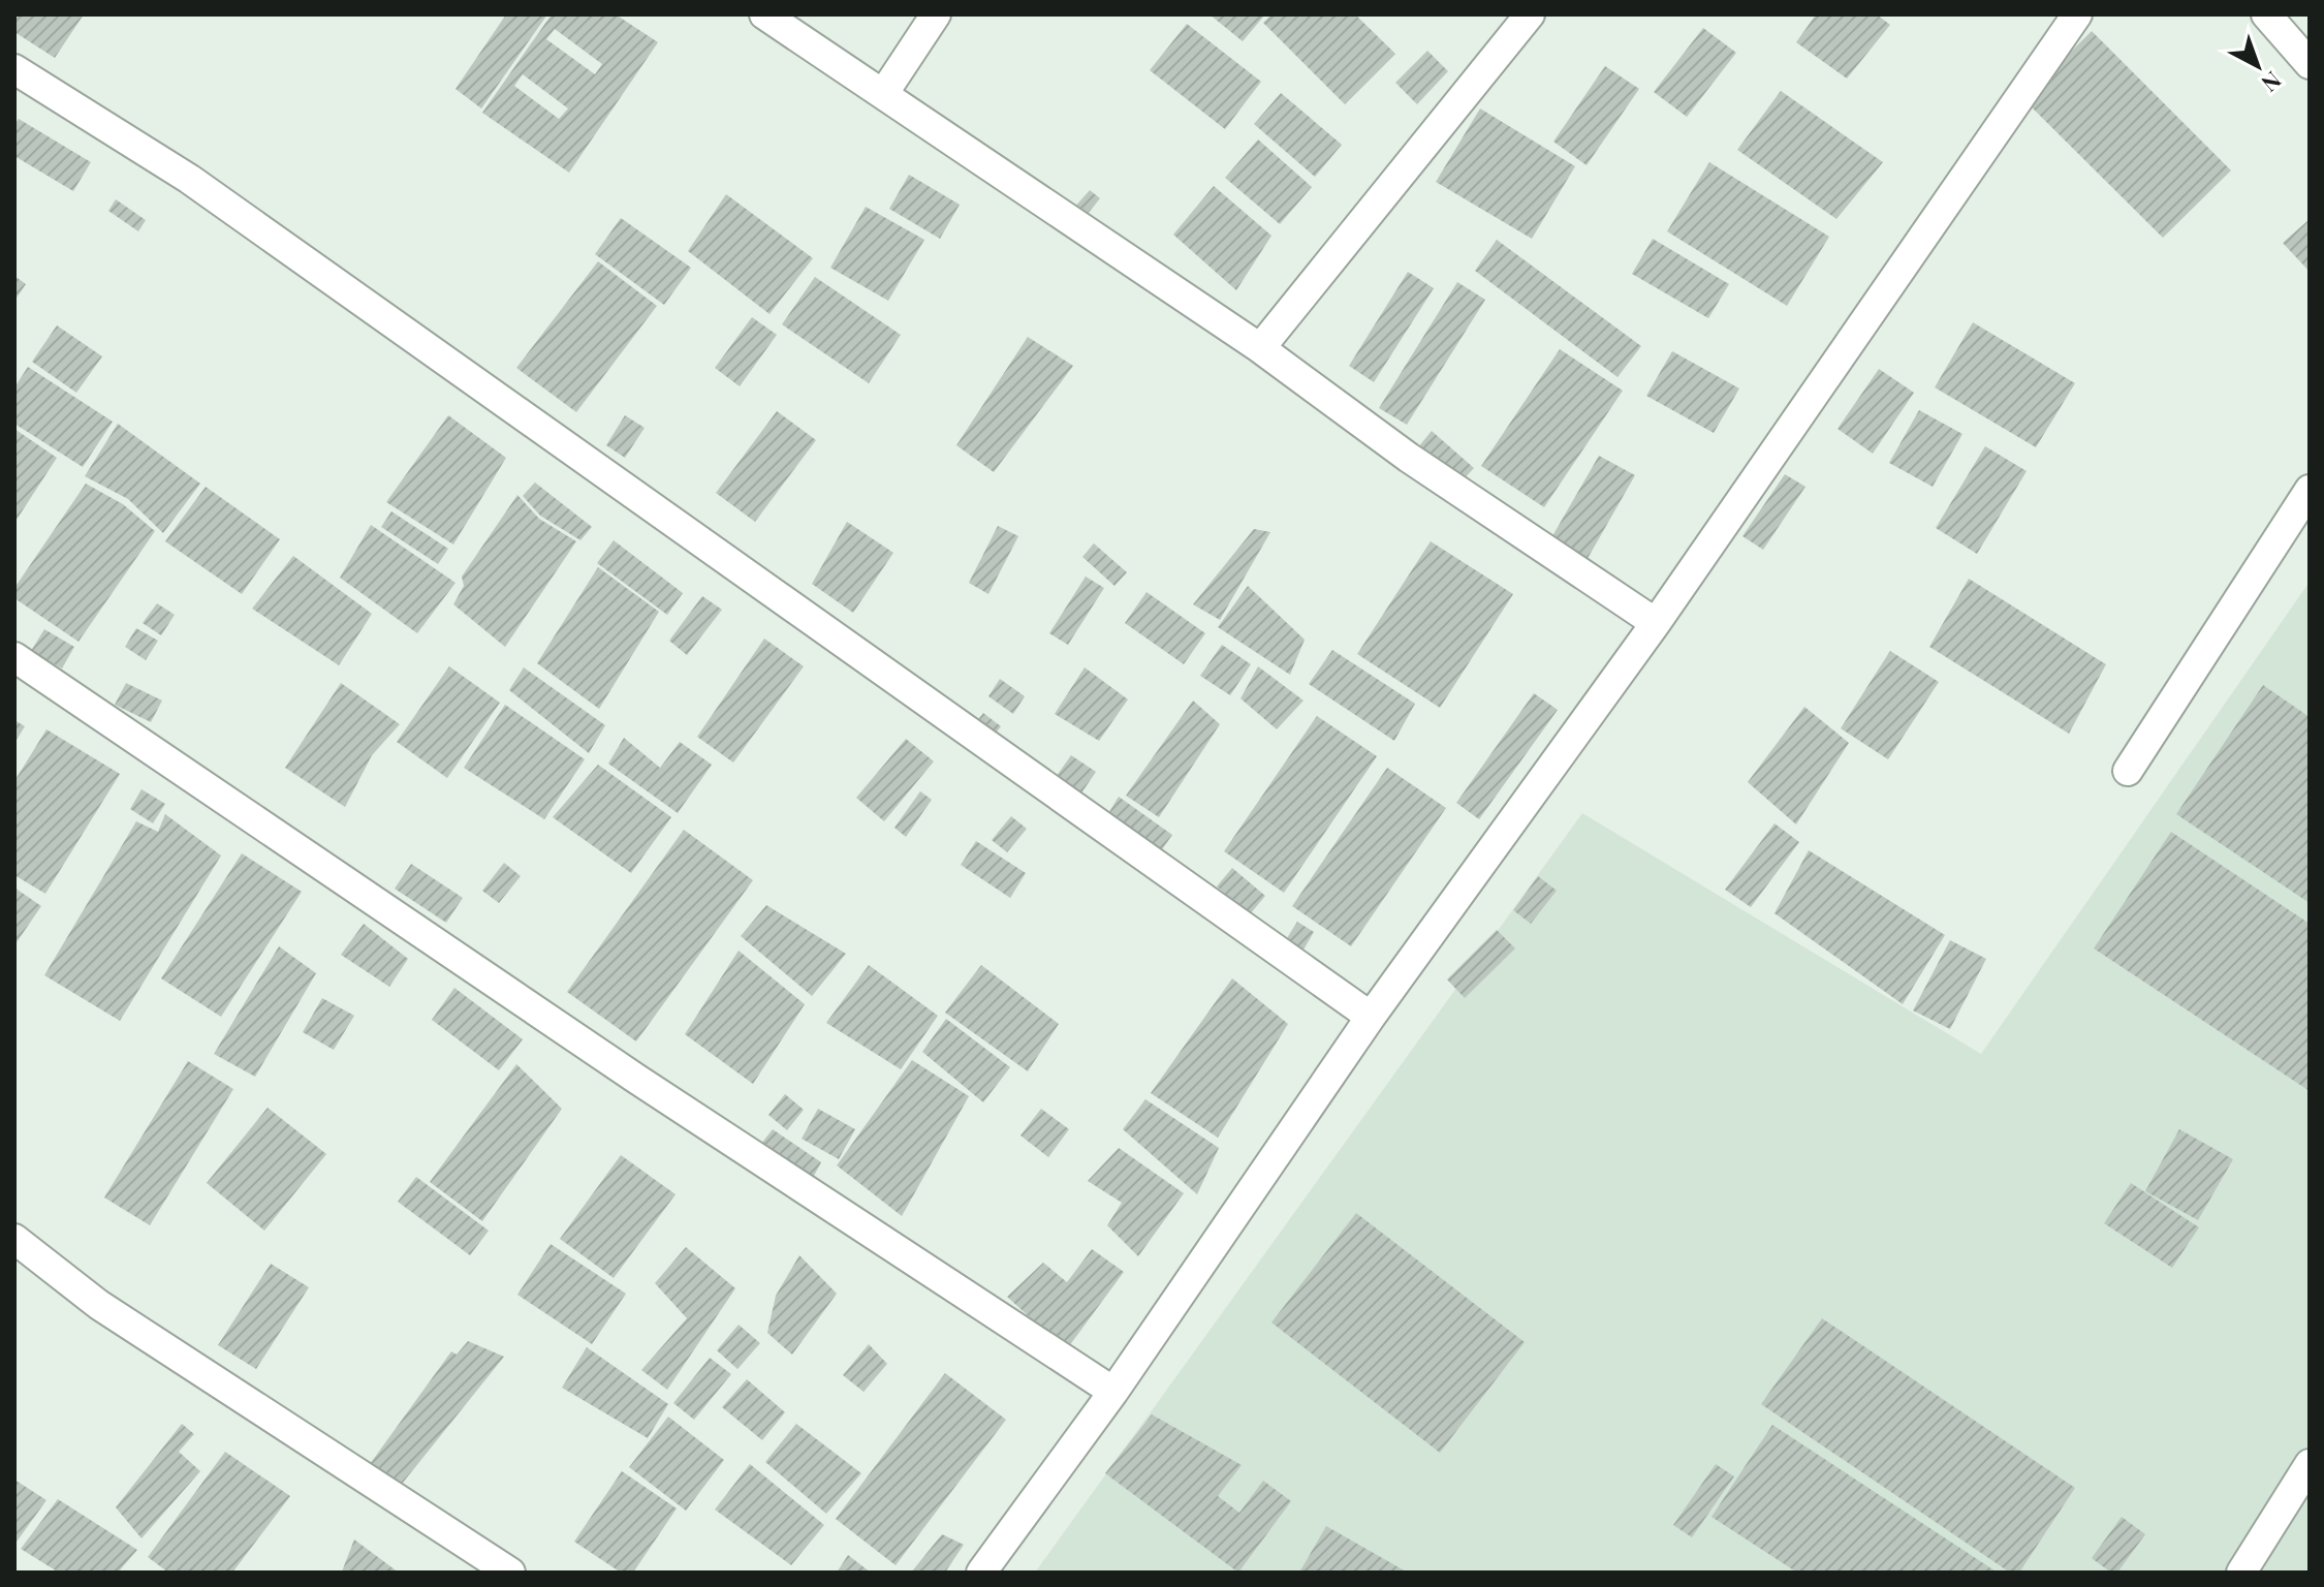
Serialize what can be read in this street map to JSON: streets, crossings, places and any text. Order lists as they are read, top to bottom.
{
  "north": "bottom right"
}
